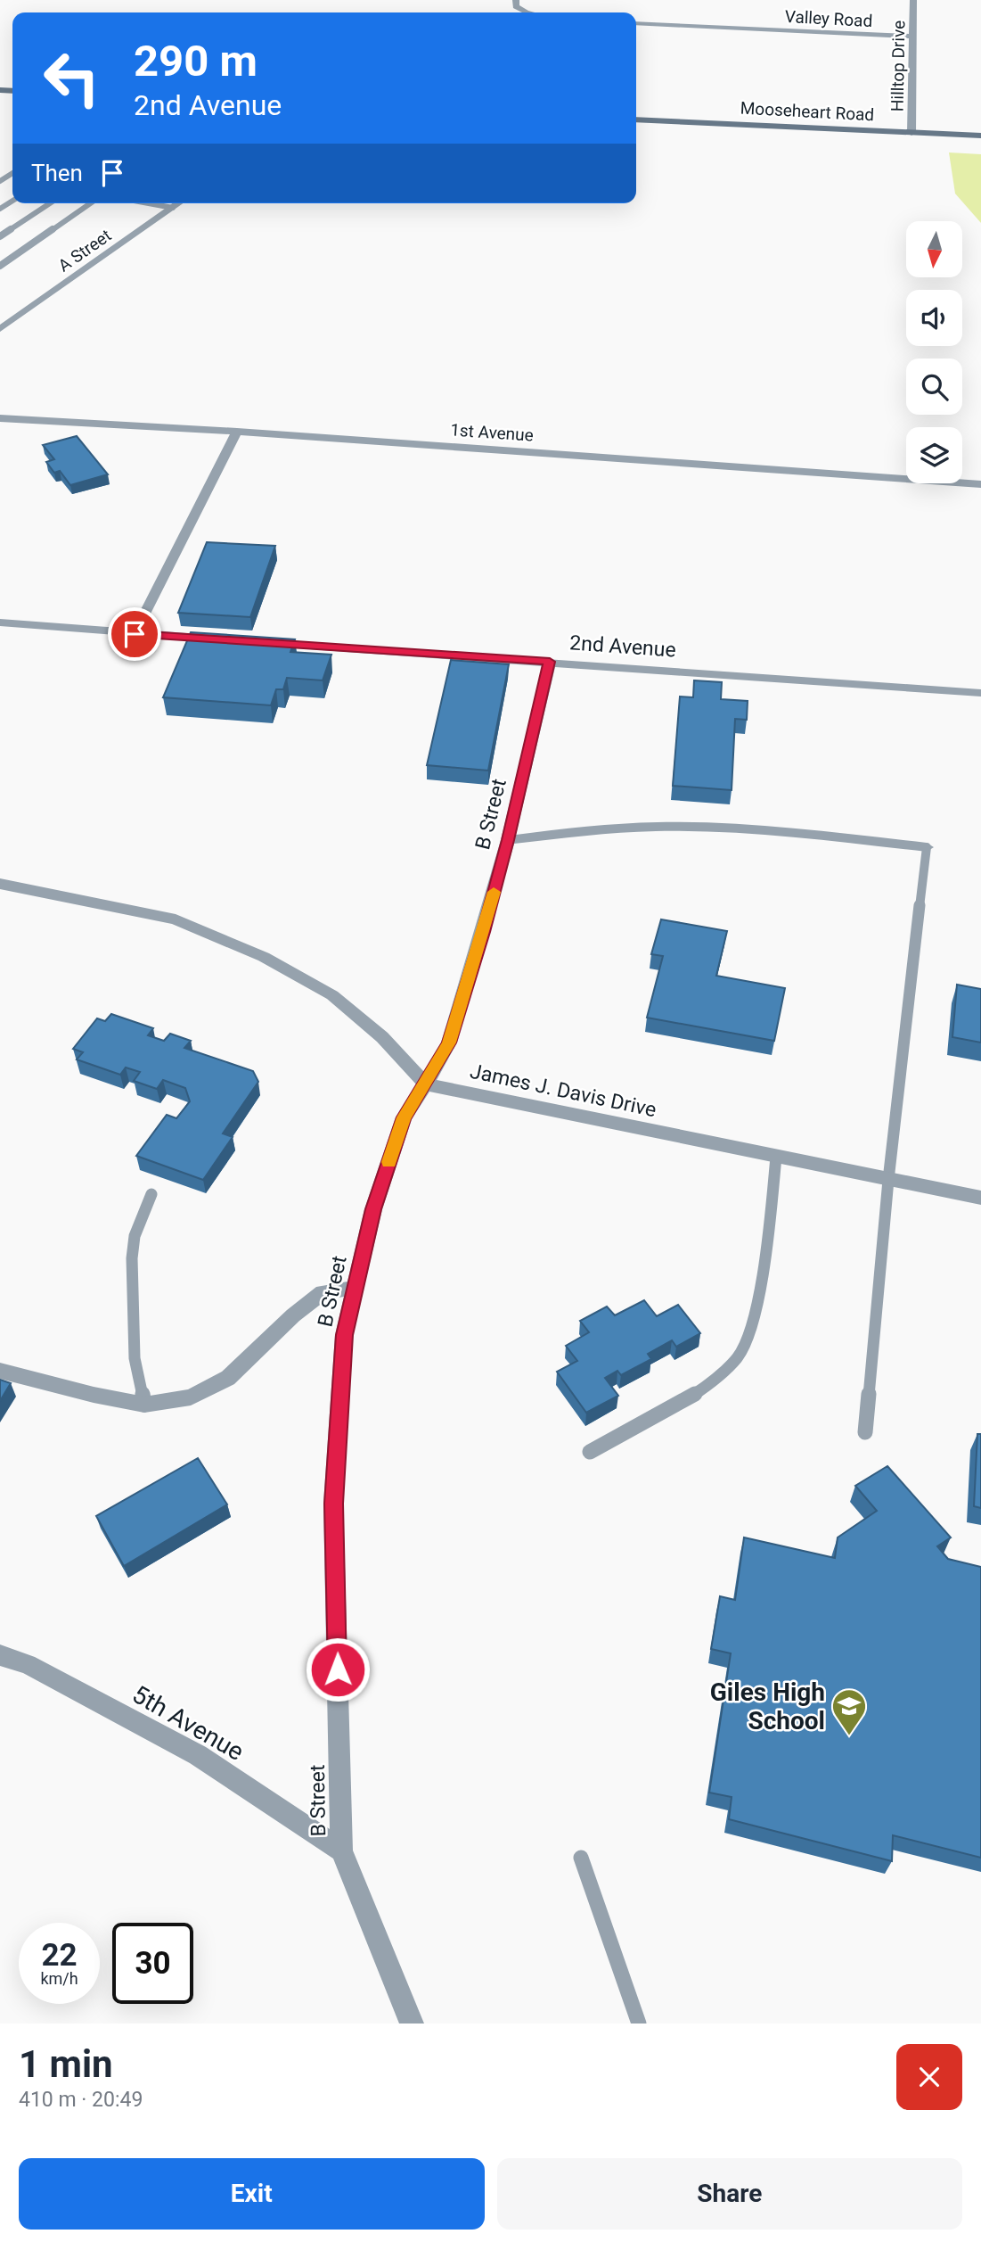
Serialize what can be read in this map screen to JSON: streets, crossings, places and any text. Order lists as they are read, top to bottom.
{
  "streets": {
    "main road": ["Mooseheart Road"],
    "street": [
      "Valley Road",
      "Hilltop Drive",
      "A Street",
      "1st Avenue",
      "2nd Avenue",
      "B Street",
      "James J. Davis Drive",
      "5th Avenue"
    ]
  },
  "crossings": [
    ["Valley Road", "Hilltop Drive"],
    ["Hilltop Drive", "Mooseheart Road"],
    ["2nd Avenue", "B Street"],
    ["B Street", "James J. Davis Drive"],
    ["B Street", "5th Avenue"]
  ],
  "places": {
    "school or university": ["Giles High School"]
  },
  "north": "bottom",
  "page": {
    "turn": ["290 m", "2nd Avenue"],
    "then": "Then",
    "speed": "22 km/h",
    "limit": "30",
    "heading": ["1 min", "410 m · 20:49"],
    "buttons": ["Exit", "Share"]
  }
}
